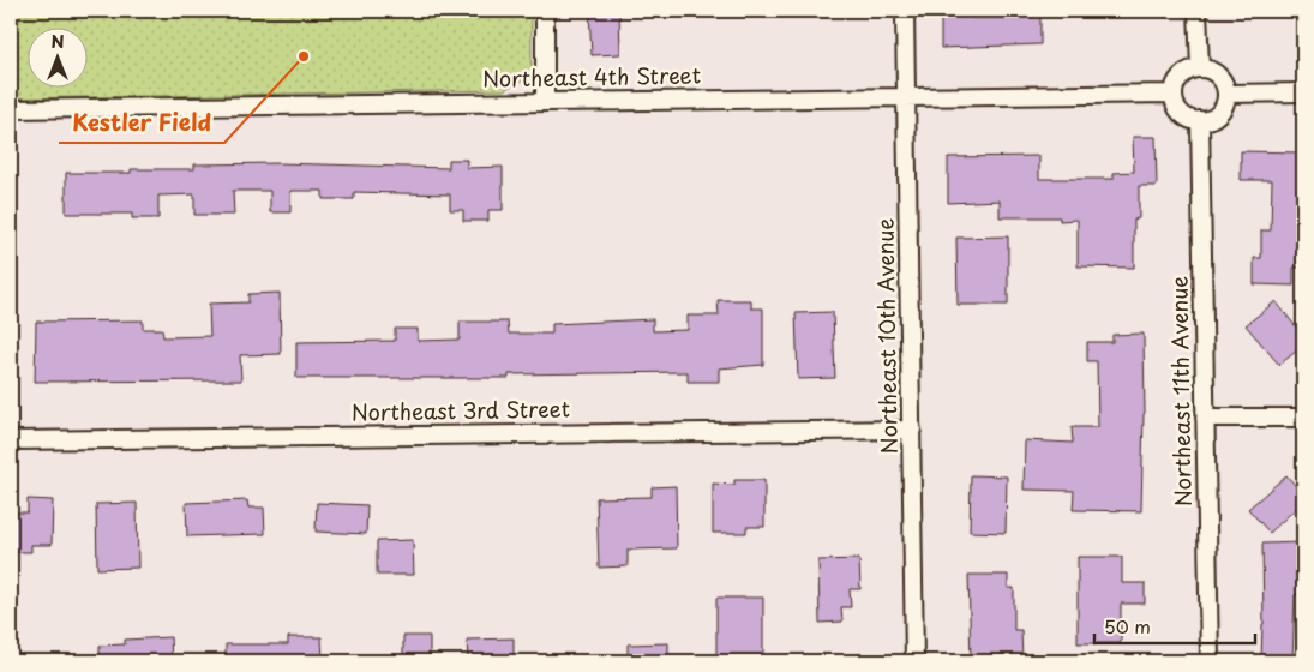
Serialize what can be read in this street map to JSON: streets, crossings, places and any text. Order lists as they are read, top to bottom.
{
  "streets": {
    "street": [
      "Northeast 4th Street",
      "Northeast 10th Avenue",
      "Northeast 11th Avenue",
      "Northeast 3rd Street"
    ]
  },
  "crossings": [
    ["Northeast 4th Street", "Northeast 10th Avenue"],
    ["Northeast 4th Street", "Northeast 11th Avenue"],
    ["Northeast 10th Avenue", "Northeast 3rd Street"]
  ],
  "places": ["Kestler Field"],
  "scale_bar": "50 m",
  "north": "top"
}
